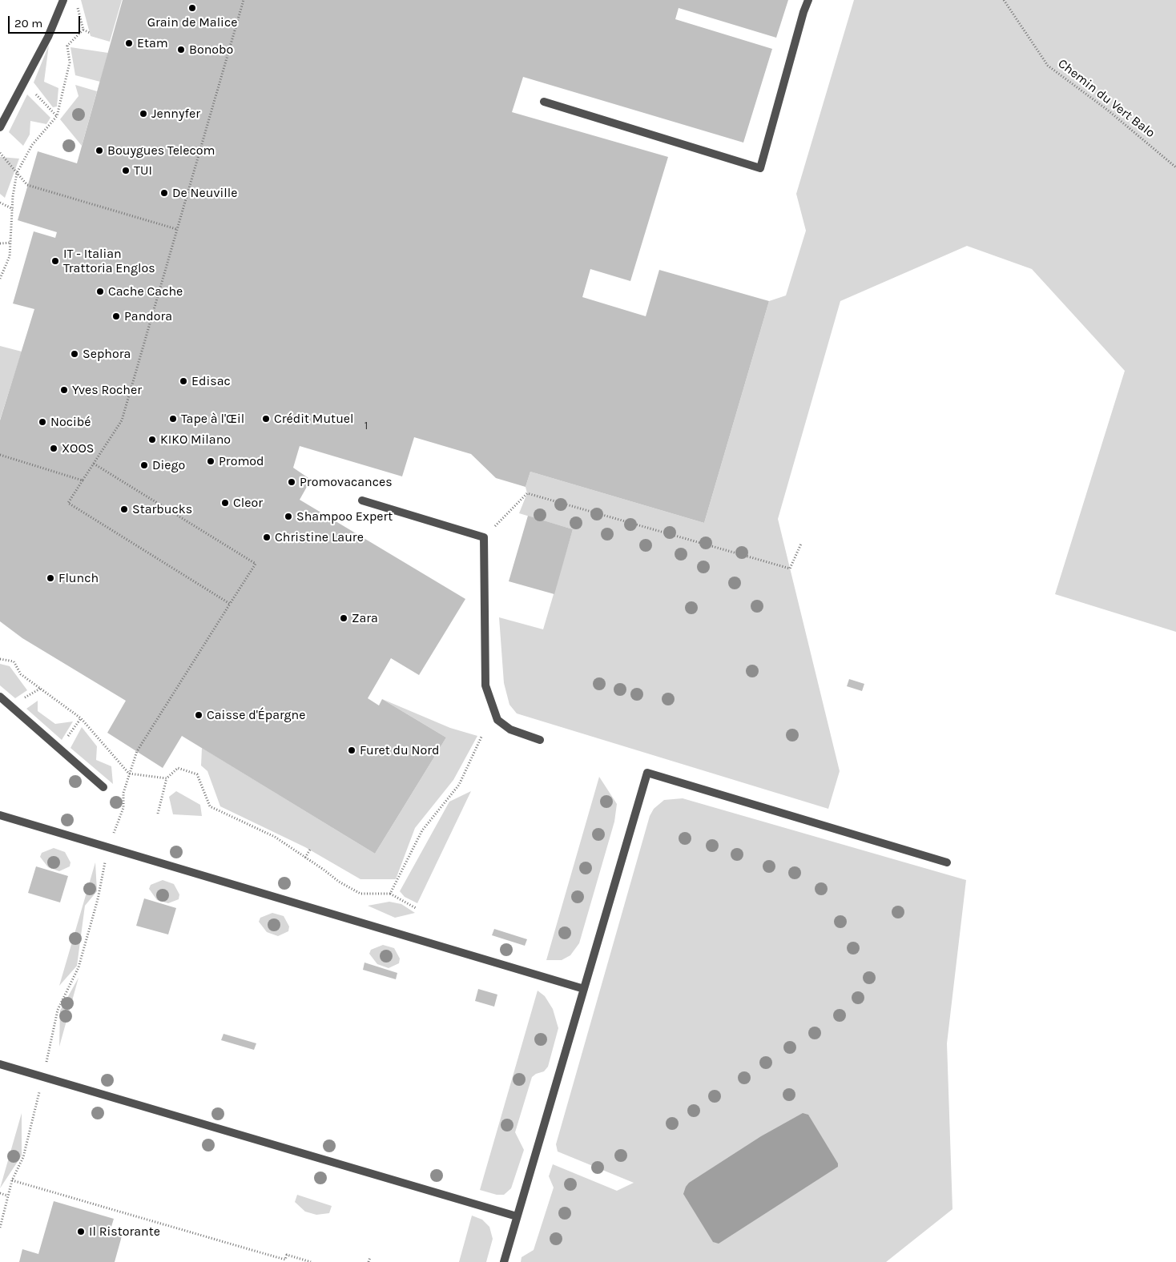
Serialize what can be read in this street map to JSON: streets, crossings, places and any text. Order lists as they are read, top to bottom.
{
  "streets": {
    "path": ["Chemin du Vert Balo"]
  },
  "places": [
    "Grain de Malice",
    "Etam",
    "Bonobo",
    "Jennyfer",
    "Bouygues Telecom",
    "TUI",
    "De Neuville",
    "IT - Italian Trattoria Englos",
    "Cache Cache",
    "Pandora",
    "Sephora",
    "Edisac",
    "Yves Rocher",
    "Tape à l'Œil",
    "Crédit Mutuel",
    "Nocibé",
    "KIKO Milano",
    "XOOS",
    "Promod",
    "Diego",
    "Promovacances",
    "Cleor",
    "Starbucks",
    "Shampoo Expert",
    "Christine Laure",
    "Flunch",
    "Zara",
    "Caisse d'Épargne",
    "Furet du Nord",
    "Il Ristorante"
  ],
  "house_numbers": ["1"],
  "scale_bar": "20 m"
}
